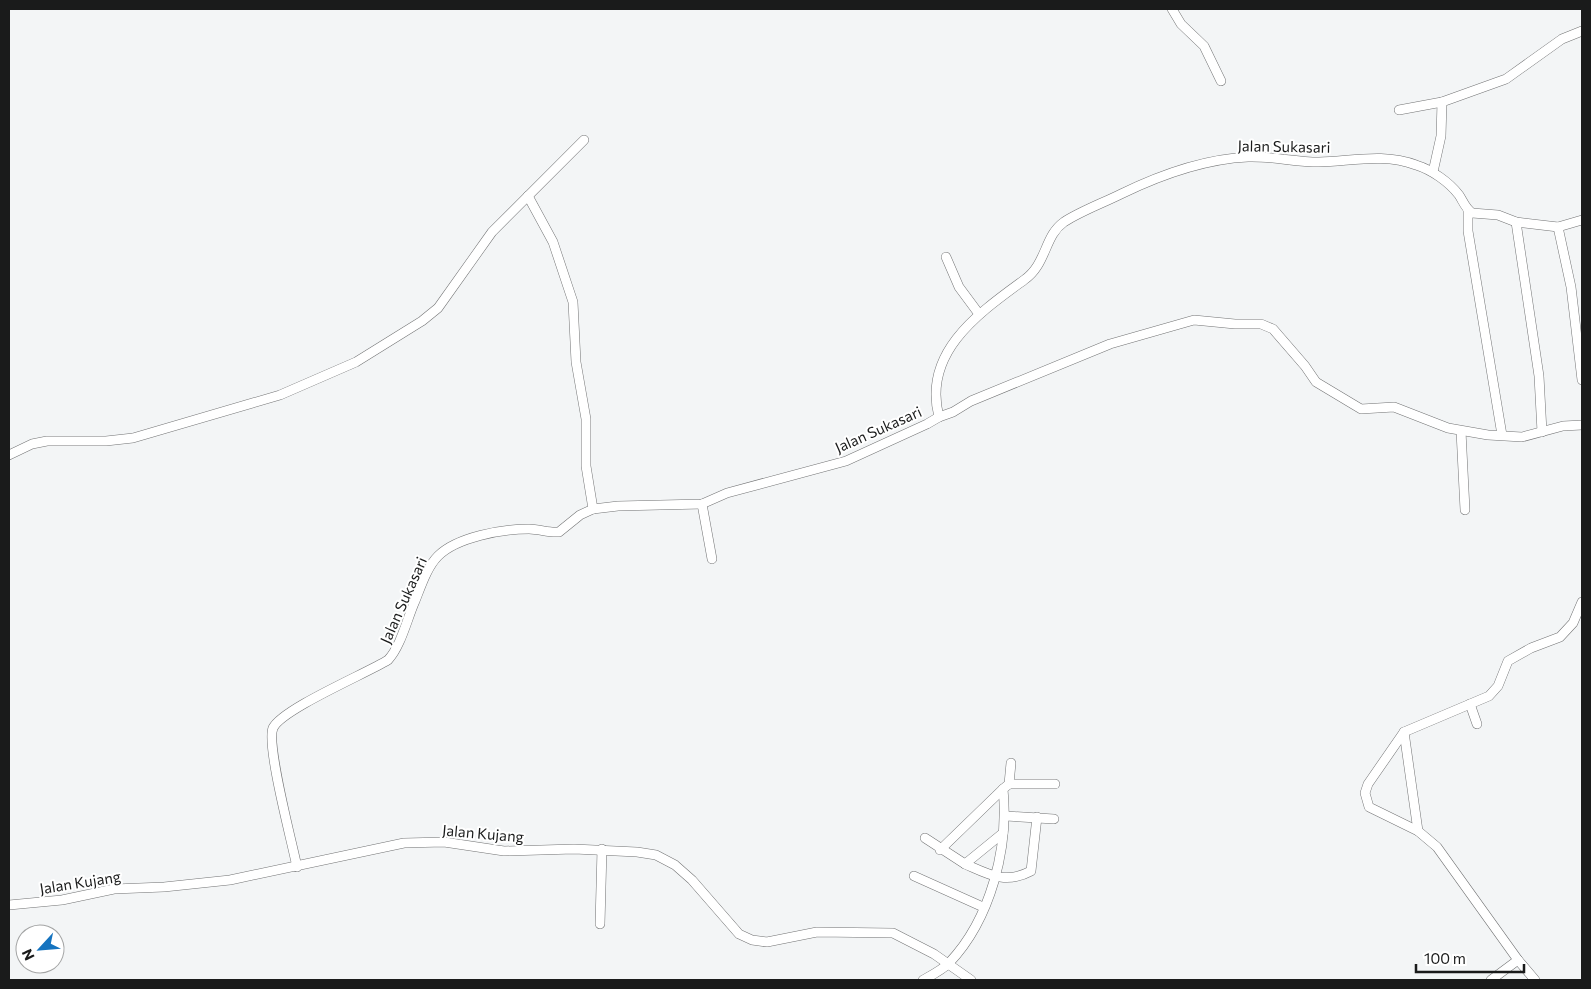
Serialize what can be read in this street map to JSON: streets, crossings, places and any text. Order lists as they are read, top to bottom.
{
  "streets": {
    "street": ["Jalan Sukasari", "Jalan Kujang"]
  },
  "crossings": [
    ["Jalan Sukasari", "Jalan Kujang"]
  ],
  "scale_bar": "100 m",
  "north": "bottom left"
}
